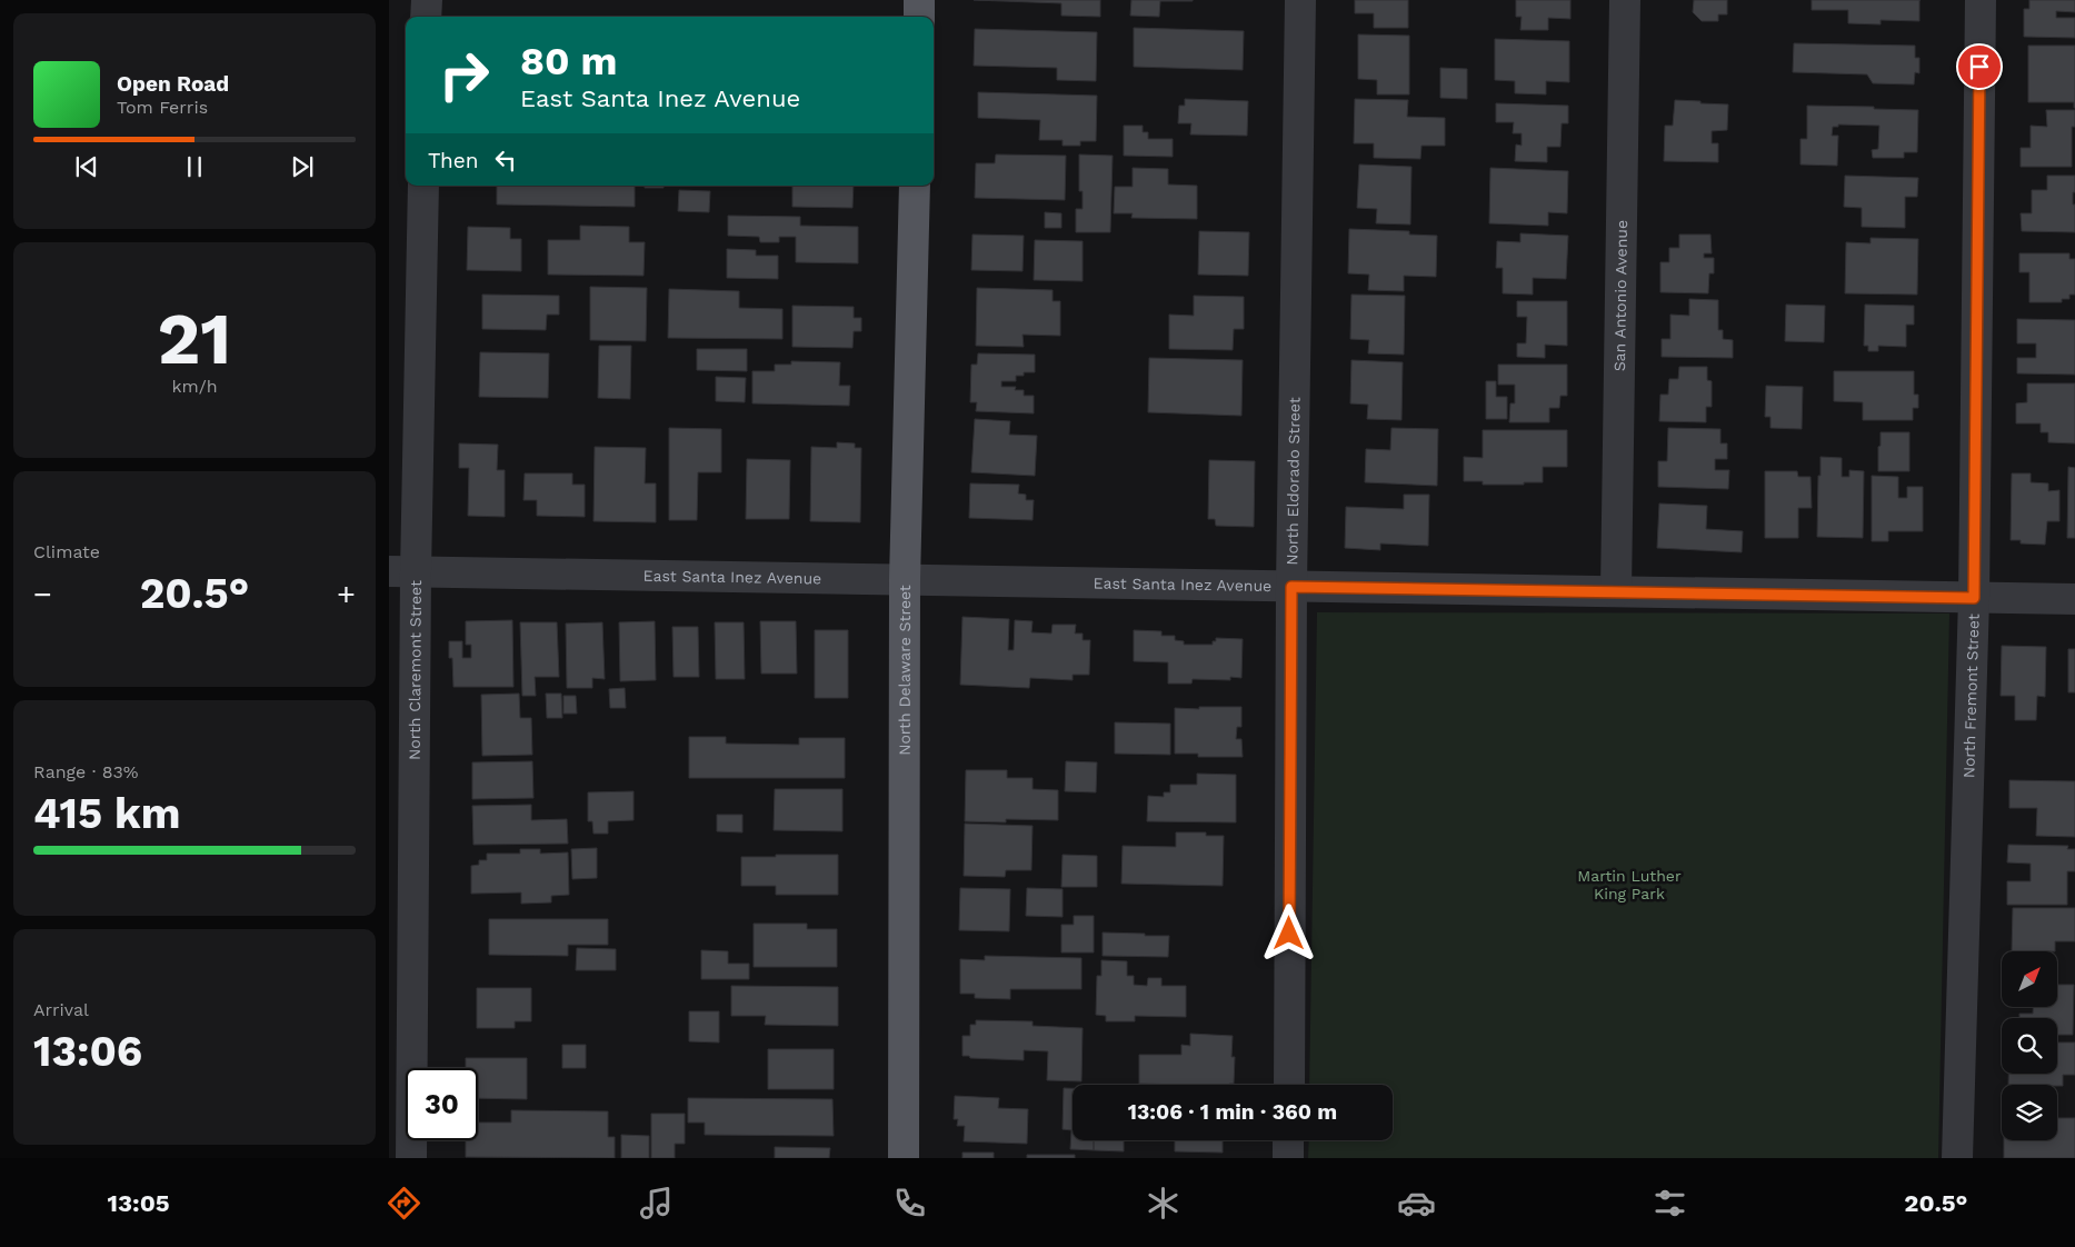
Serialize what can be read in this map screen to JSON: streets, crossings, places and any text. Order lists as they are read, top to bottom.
{
  "streets": {
    "main road": ["North Delaware Street"],
    "street": [
      "San Antonio Avenue",
      "North Eldorado Street",
      "East Santa Inez Avenue",
      "North Claremont Street",
      "North Fremont Street"
    ]
  },
  "crossings": [
    ["San Antonio Avenue", "East Santa Inez Avenue"],
    ["North Eldorado Street", "East Santa Inez Avenue"],
    ["East Santa Inez Avenue", "North Claremont Street"],
    ["East Santa Inez Avenue", "North Delaware Street"],
    ["East Santa Inez Avenue", "North Fremont Street"]
  ],
  "parks": ["Martin Luther King Park"],
  "north": "top right",
  "page": {
    "turn": ["80 m", "East Santa Inez Avenue"],
    "song": ["Open Road", "Tom Ferris"],
    "then": "Then",
    "tile": [
      ["21", "km/h"],
      "Climate",
      ["Range · 83%", "415 km"],
      ["Arrival", "13:06"]
    ],
    "heat": ["−", "20.5°", "+"],
    "limit": "30",
    "trip": "13:06 · 1 min · 360 m",
    "tabs": ["13:05", "20.5°"]
  }
}
